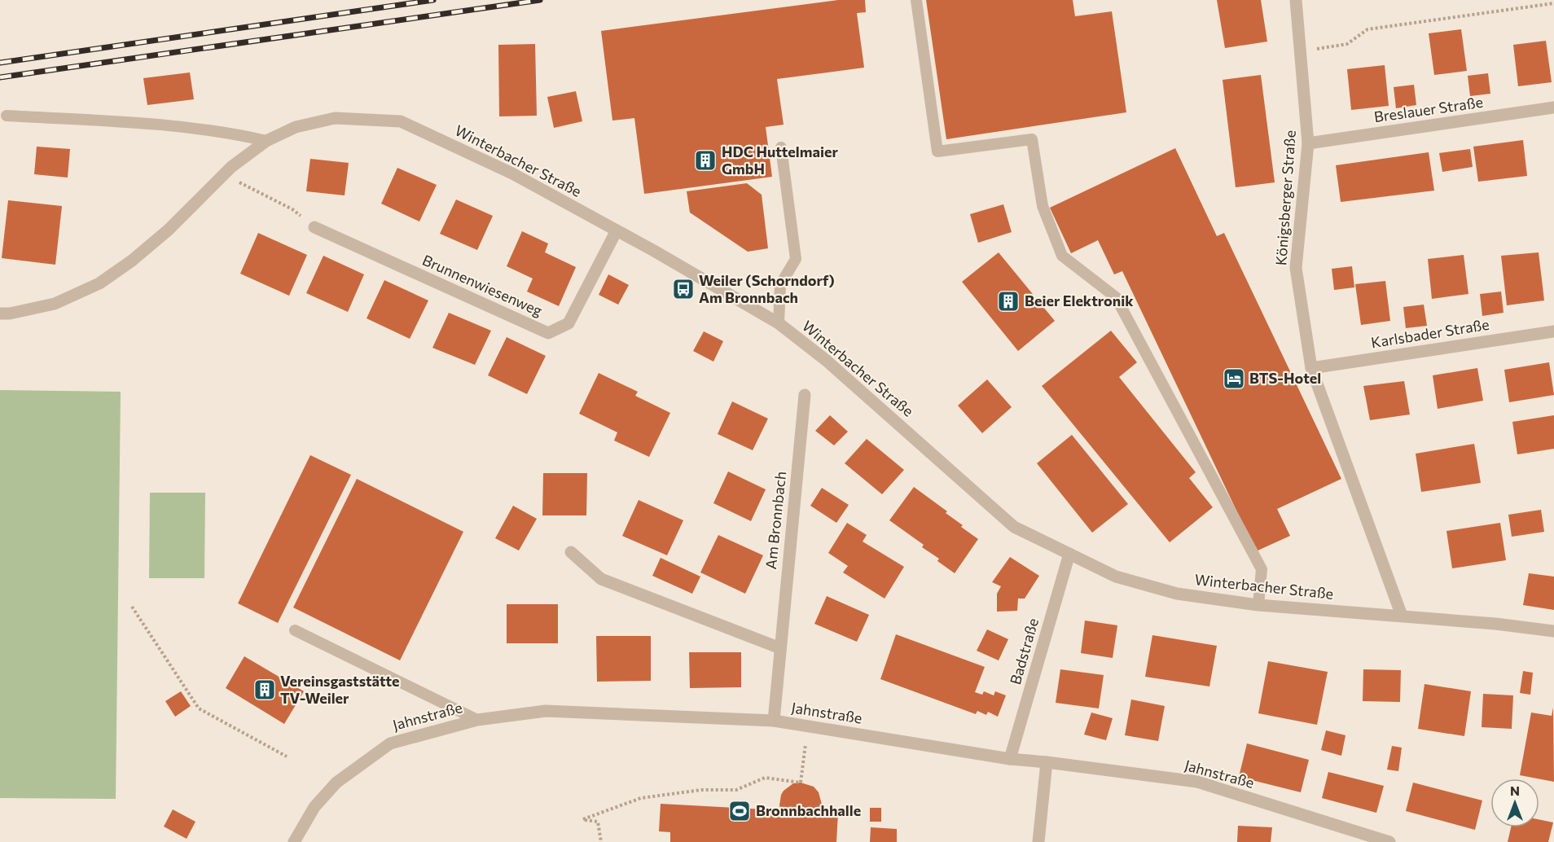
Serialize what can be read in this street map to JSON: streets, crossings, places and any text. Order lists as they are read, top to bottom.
{
  "streets": {
    "street": [
      "Breslauer Straße",
      "Winterbacher Straße",
      "Königsberger Straße",
      "Brunnenwiesenweg",
      "Karlsbader Straße",
      "Am Bronnbach",
      "Badstraße",
      "Jahnstraße"
    ]
  },
  "crossings": [
    ["Breslauer Straße", "Königsberger Straße"],
    ["Winterbacher Straße", "Königsberger Straße"],
    ["Winterbacher Straße", "Brunnenwiesenweg"],
    ["Winterbacher Straße", "Badstraße"],
    ["Königsberger Straße", "Karlsbader Straße"],
    ["Am Bronnbach", "Jahnstraße"],
    ["Badstraße", "Jahnstraße"]
  ],
  "places": {
    "building": ["HDC Huttelmaier GmbH", "Beier Elektronik", "Vereinsgaststätte TV-Weiler"],
    "bus stop": ["Weiler (Schorndorf) Am Bronnbach"],
    "hotel": ["BTS-Hotel"],
    "sports": ["Bronnbachhalle"]
  },
  "north": "top"
}
